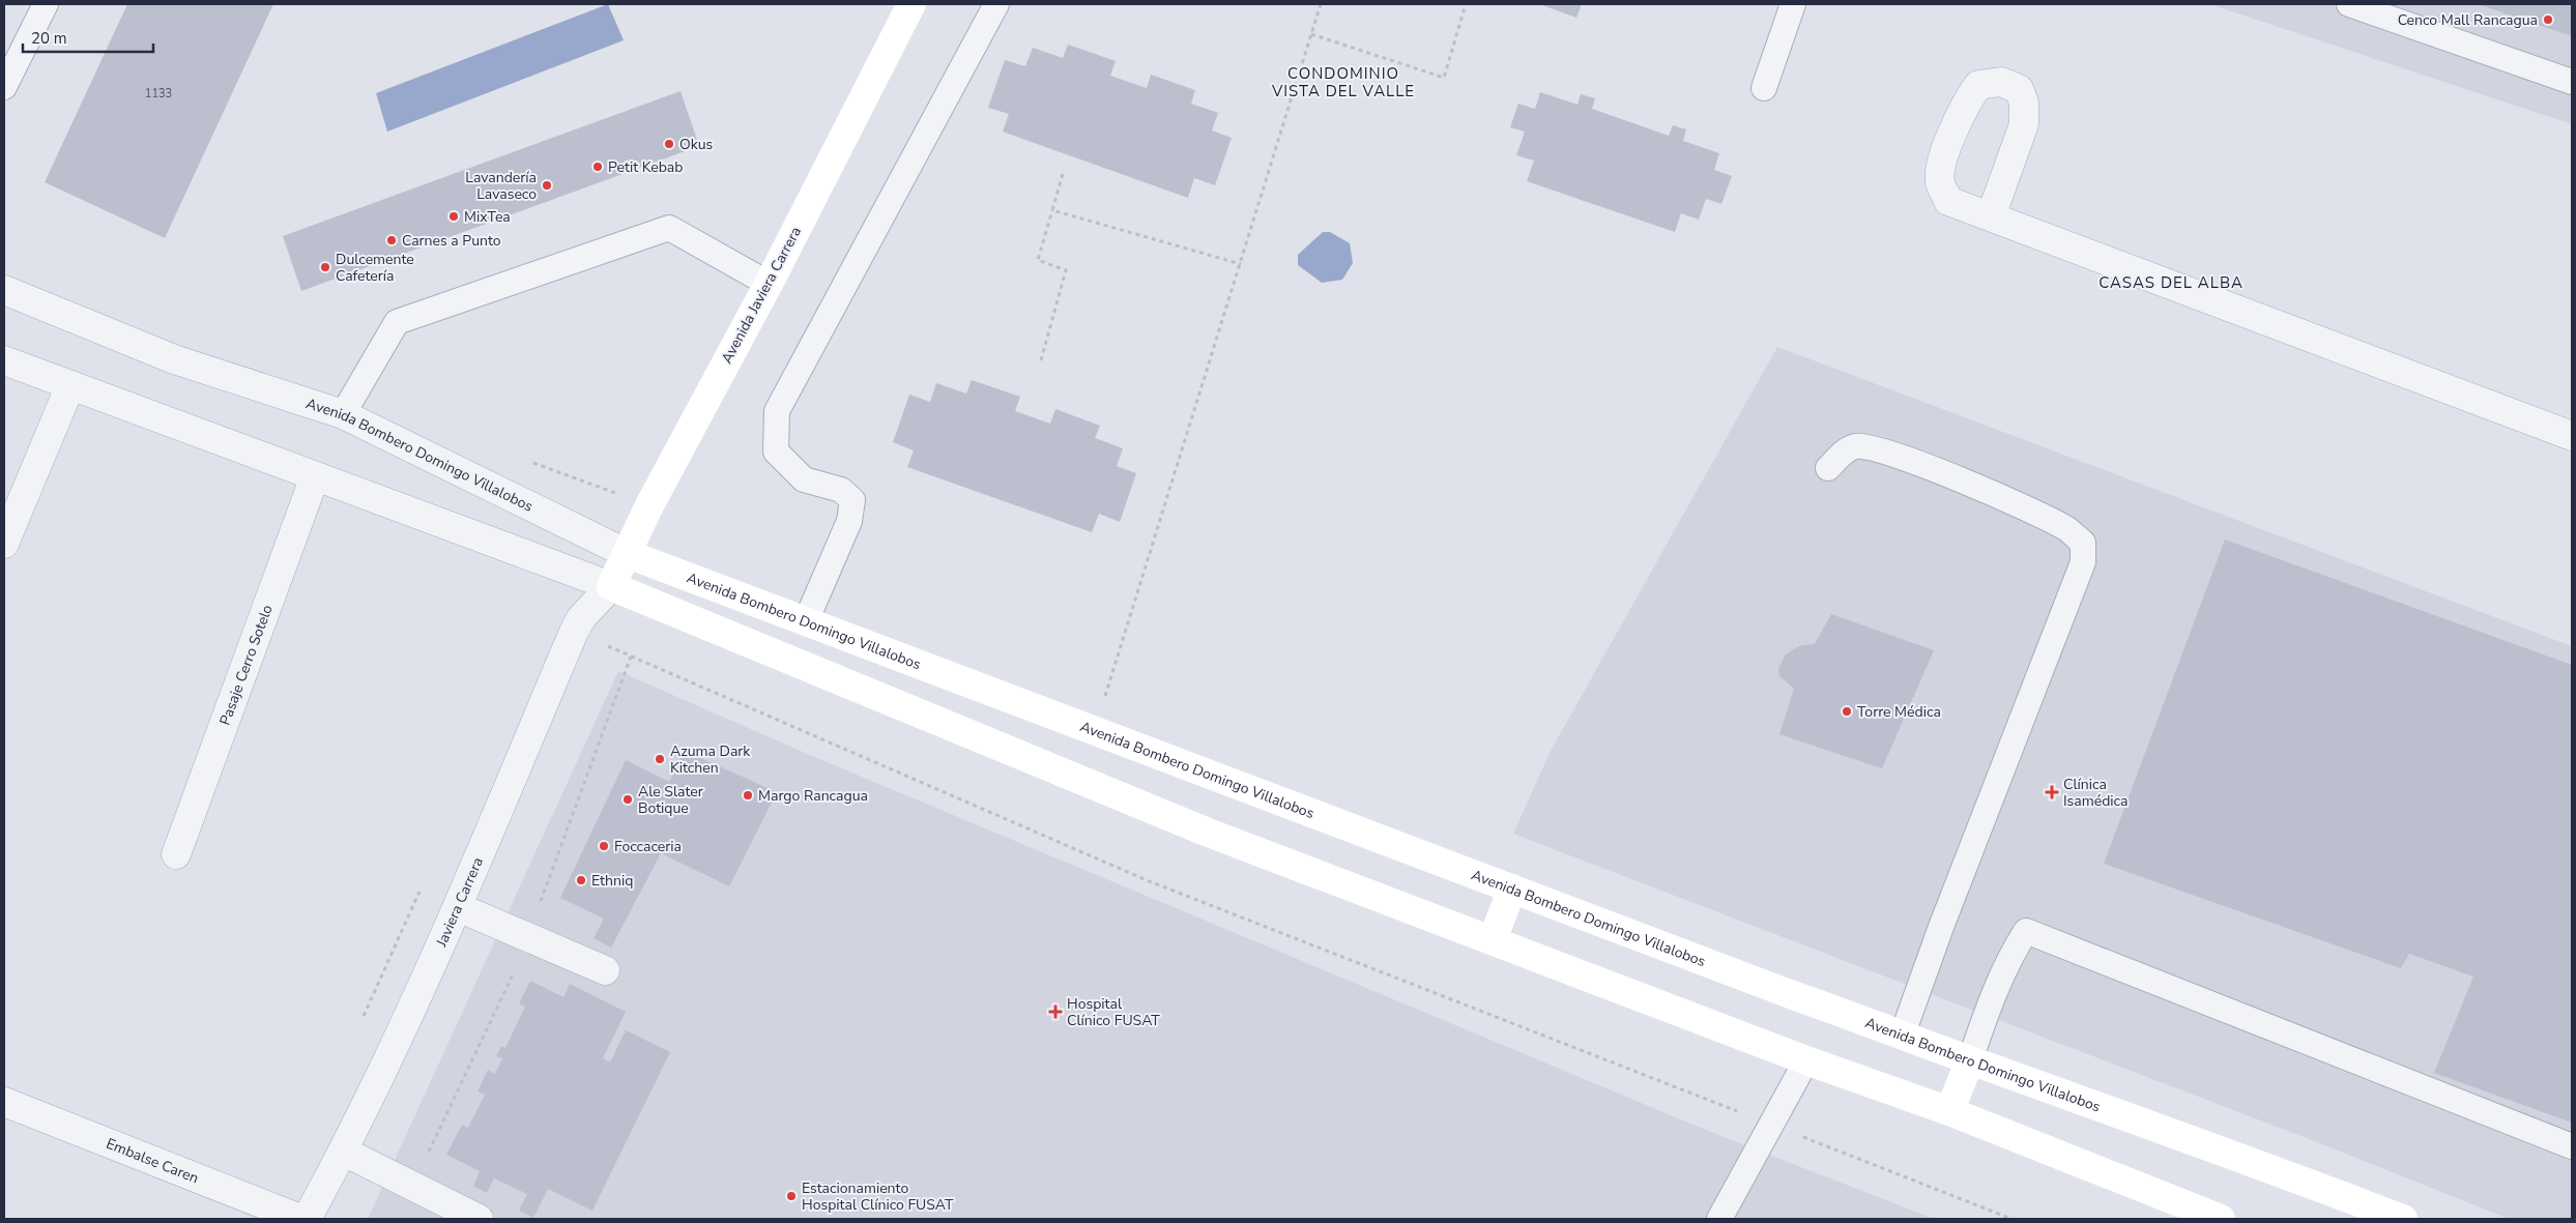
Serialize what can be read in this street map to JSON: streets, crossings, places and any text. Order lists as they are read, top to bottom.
{
  "streets": {
    "main road": ["Avenida Javiera Carrera", "Avenida Bombero Domingo Villalobos"],
    "street": ["Pasaje Cerro Sotelo", "Javiera Carrera", "Embalse Caren"]
  },
  "crossings": [
    ["Avenida Javiera Carrera", "Avenida Bombero Domingo Villalobos"],
    ["Avenida Javiera Carrera", "Javiera Carrera"]
  ],
  "districts": ["CONDOMINIO VISTA DEL VALLE", "CASAS DEL ALBA"],
  "places": {
    "other": [
      "Cenco Mall Rancagua",
      "Okus",
      "Petit Kebab",
      "Lavandería Lavaseco",
      "MixTea",
      "Carnes a Punto",
      "Dulcemente Cafetería",
      "Torre Médica",
      "Azuma Dark Kitchen",
      "Margo Rancagua",
      "Ale Slater Botique",
      "Foccaceria",
      "Ethniq",
      "Estacionamiento Hospital Clínico FUSAT"
    ],
    "health": ["Clínica Isamédica", "Hospital Clínico FUSAT"]
  },
  "house_numbers": ["1133"],
  "scale_bar": "20 m"
}
